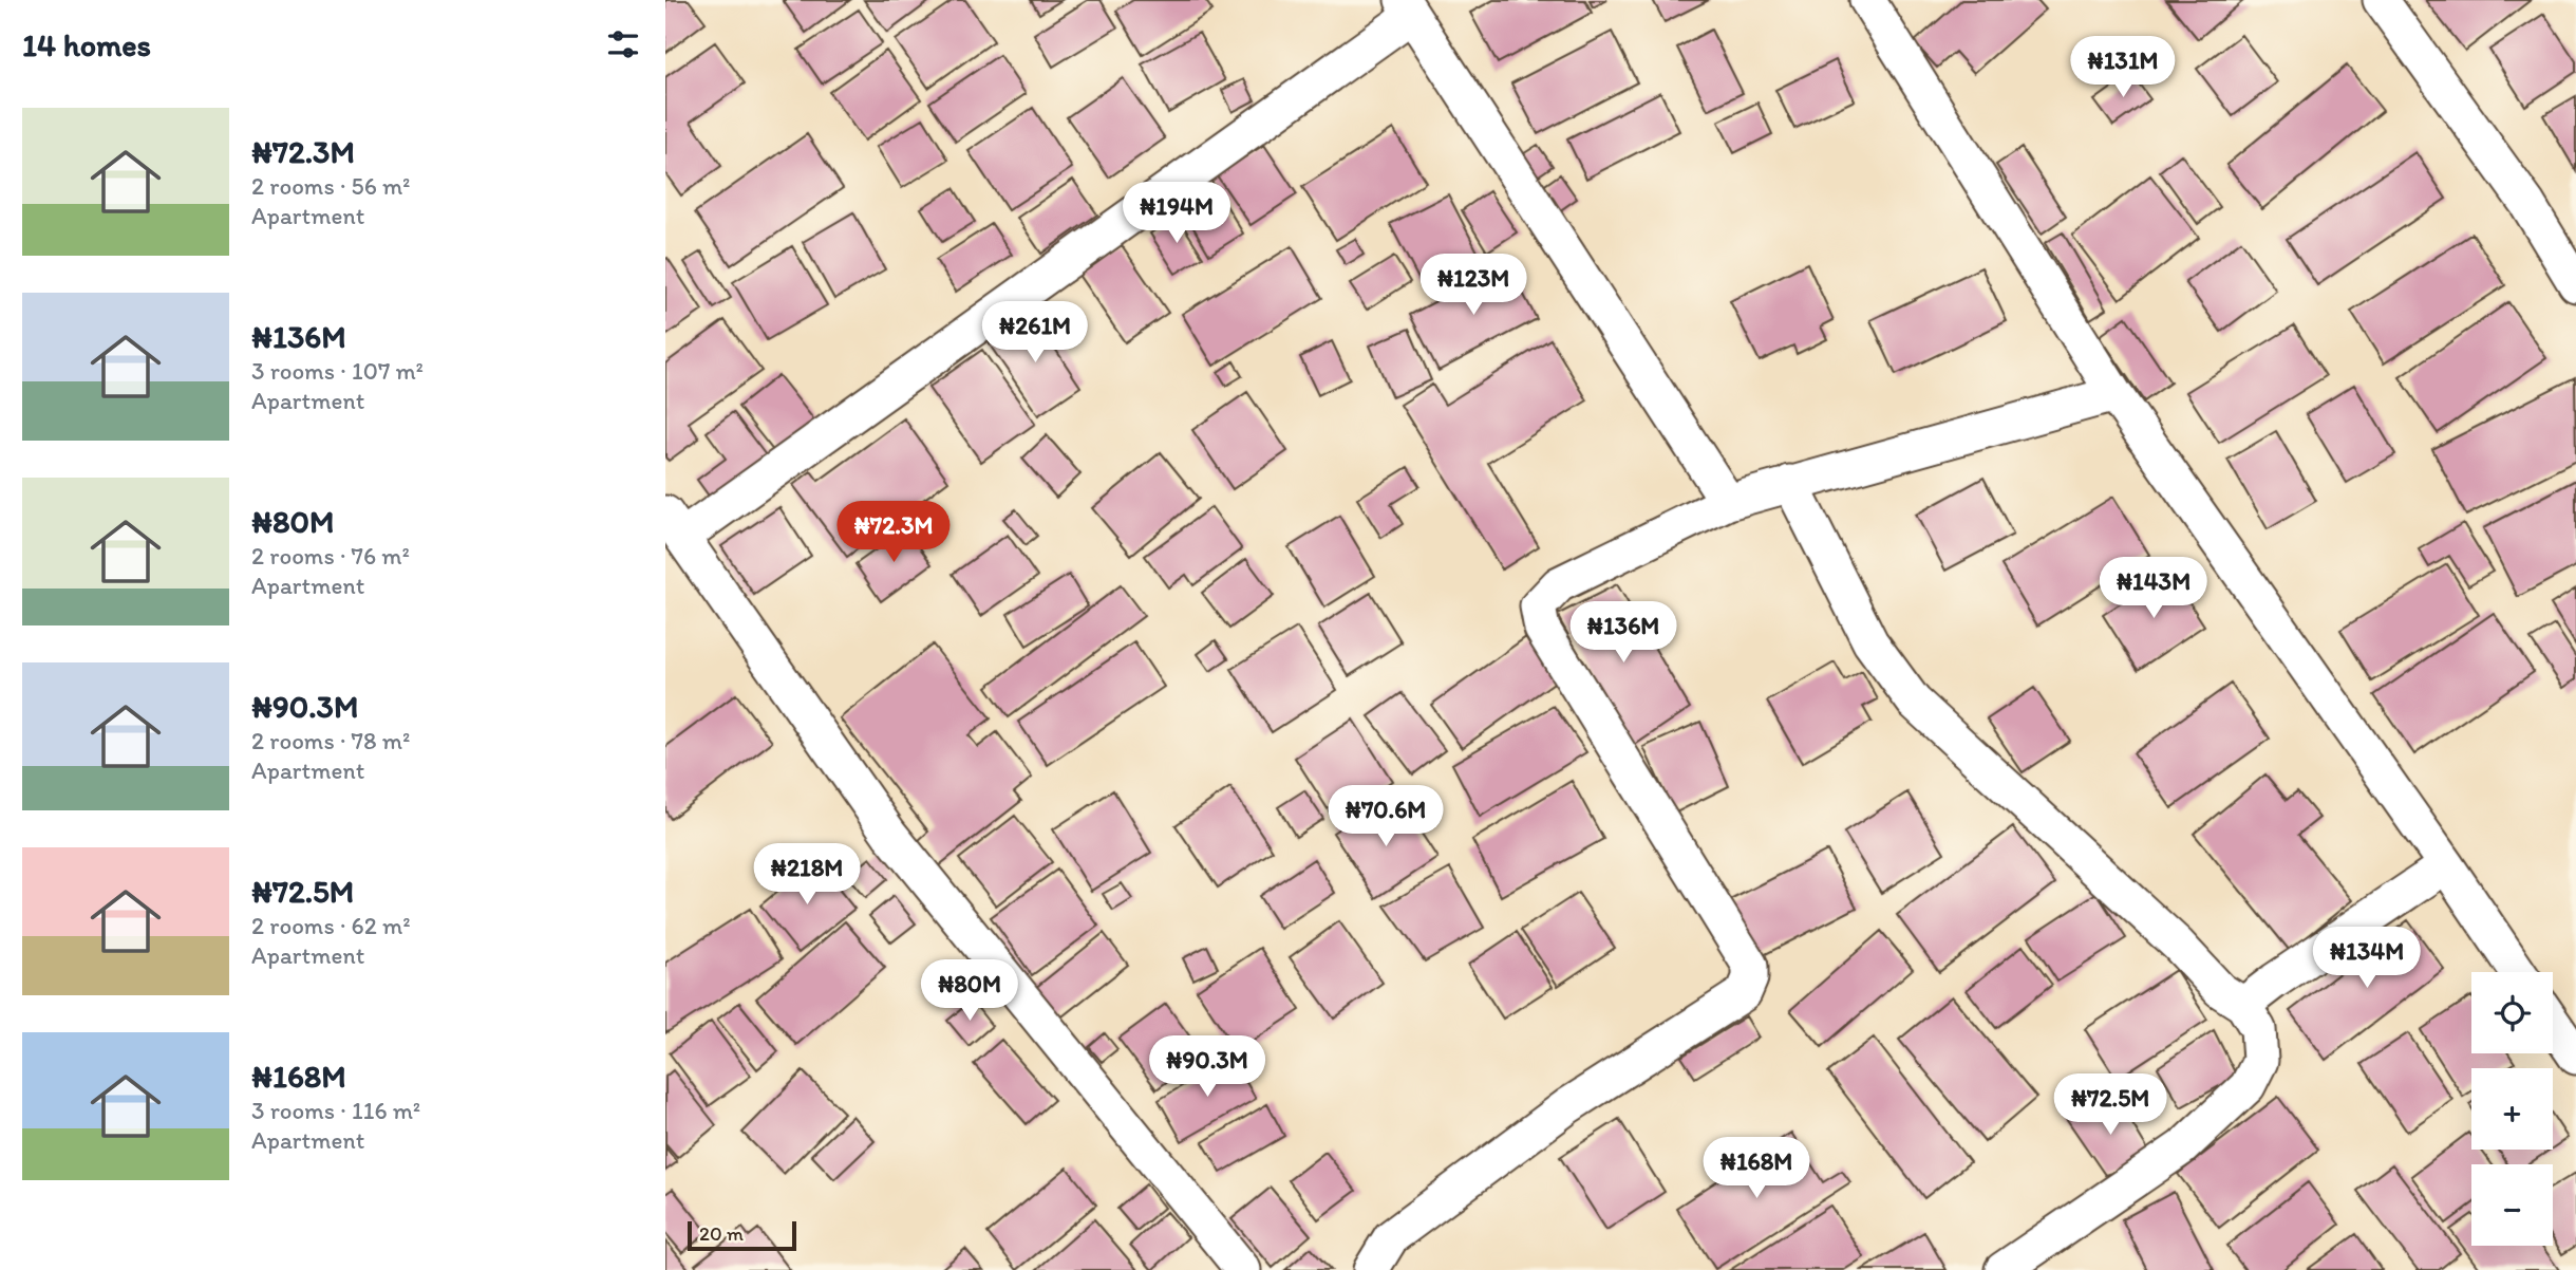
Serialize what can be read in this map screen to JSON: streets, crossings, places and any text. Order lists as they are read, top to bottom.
{
  "scale_bar": "20 m",
  "page": {
    "heading": "14 homes",
    "price": [
      "₦131M",
      "₦194M",
      "₦123M",
      "₦261M",
      "₦72.3M",
      "₦143M",
      "₦136M",
      "₦70.6M",
      "₦218M",
      "₦134M",
      "₦80M",
      "₦90.3M",
      "₦72.5M",
      "₦168M"
    ],
    "list": [
      {
        "name": "₦72.3M",
        "note": "2 rooms · 56 m² · Apartment"
      },
      {
        "name": "₦136M",
        "note": "3 rooms · 107 m² · Apartment"
      },
      {
        "name": "₦80M",
        "note": "2 rooms · 76 m² · Apartment"
      },
      {
        "name": "₦90.3M",
        "note": "2 rooms · 78 m² · Apartment"
      },
      {
        "name": "₦72.5M",
        "note": "2 rooms · 62 m² · Apartment"
      },
      {
        "name": "₦168M",
        "note": "3 rooms · 116 m² · Apartment"
      }
    ],
    "map_buttons": ["+", "−"],
    "scale": "20 m"
  }
}
